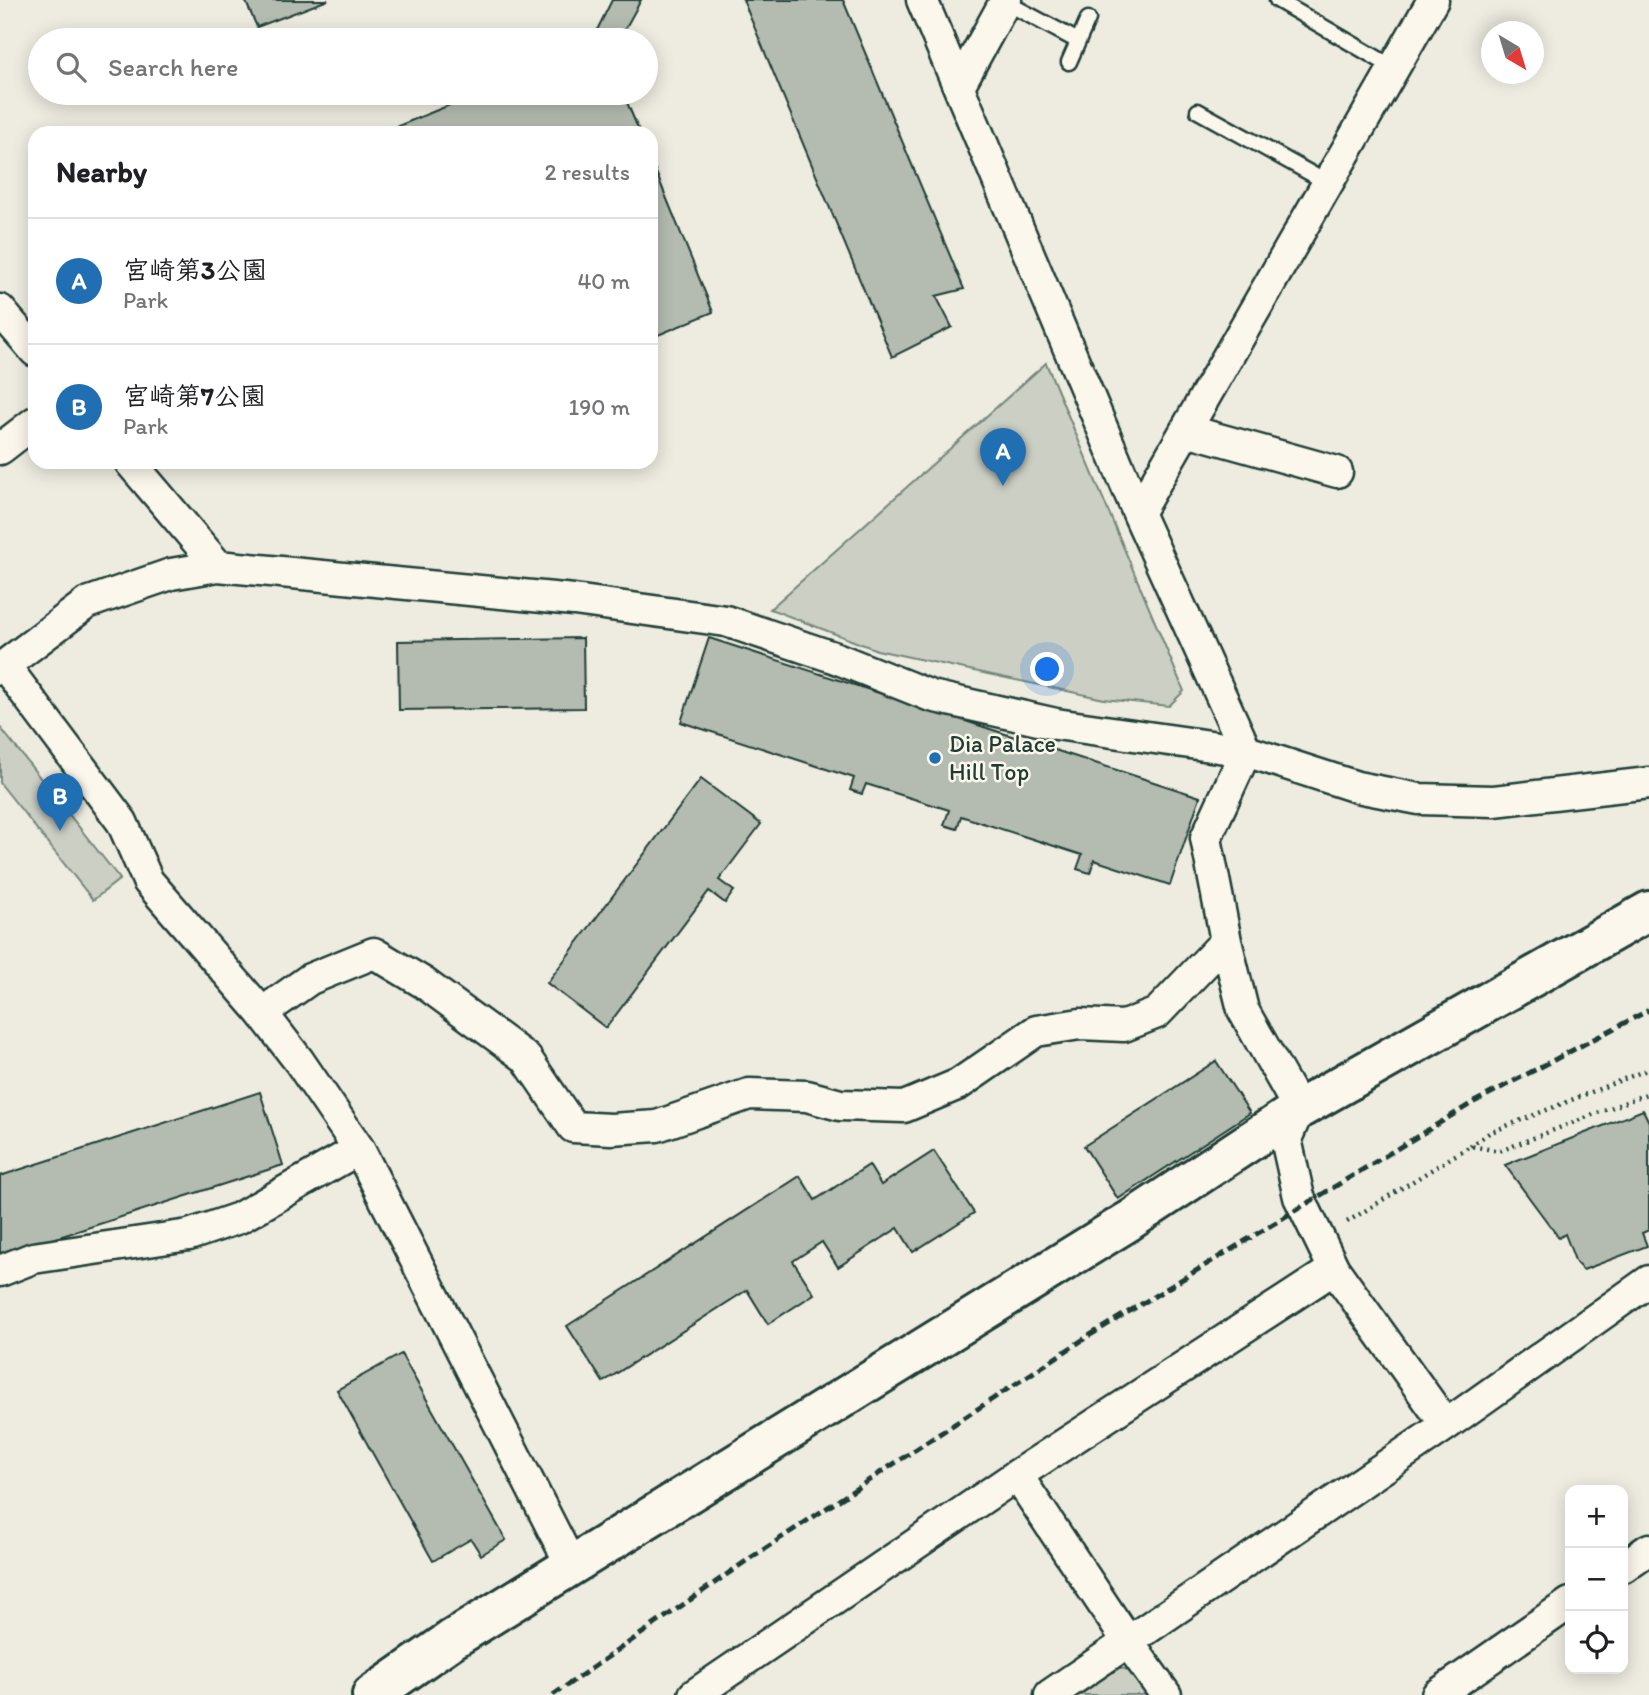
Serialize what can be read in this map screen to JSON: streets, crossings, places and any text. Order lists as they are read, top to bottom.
{
  "places": ["Dia Palace Hill Top"],
  "north": "bottom right",
  "page": {
    "search": "Search here",
    "heading": ["Nearby", "2 results"],
    "list": [
      {
        "mark": "A",
        "name": "宮崎第3公園",
        "note": "Park",
        "value": "40 m"
      },
      {
        "mark": "B",
        "name": "宮崎第7公園",
        "note": "Park",
        "value": "190 m"
      }
    ],
    "pins": ["A", "B"],
    "map_buttons": ["+", "−"]
  }
}
